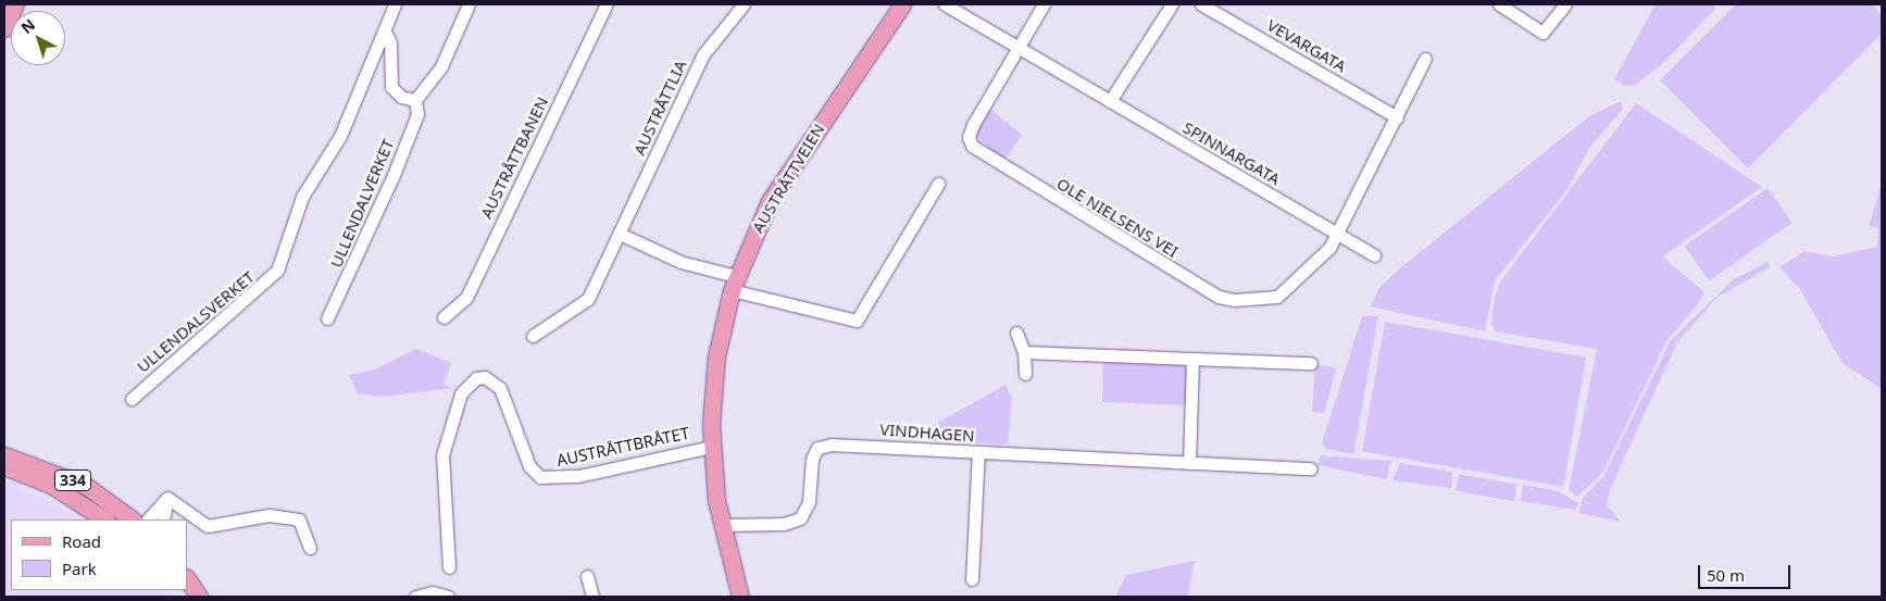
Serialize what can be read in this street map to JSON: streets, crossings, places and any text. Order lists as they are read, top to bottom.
{
  "streets": {
    "main road": ["AUSTRÅTTVEIEN", "334"],
    "street": [
      "VEVARGATA",
      "AUSTRÅTTLIA",
      "SPINNARGATA",
      "AUSTRÅTTBANEN",
      "ULLENDALVERKET",
      "OLE NIELSENS VEI",
      "ULLENDALSVERKET",
      "VINDHAGEN",
      "AUSTRÅTTBRÅTET"
    ]
  },
  "crossings": [
    ["SPINNARGATA", "OLE NIELSENS VEI"],
    ["AUSTRÅTTVEIEN", "VINDHAGEN"],
    ["AUSTRÅTTVEIEN", "AUSTRÅTTBRÅTET"]
  ],
  "legend": ["Road", "Park"],
  "scale_bar": "50 m",
  "north": "top left"
}
